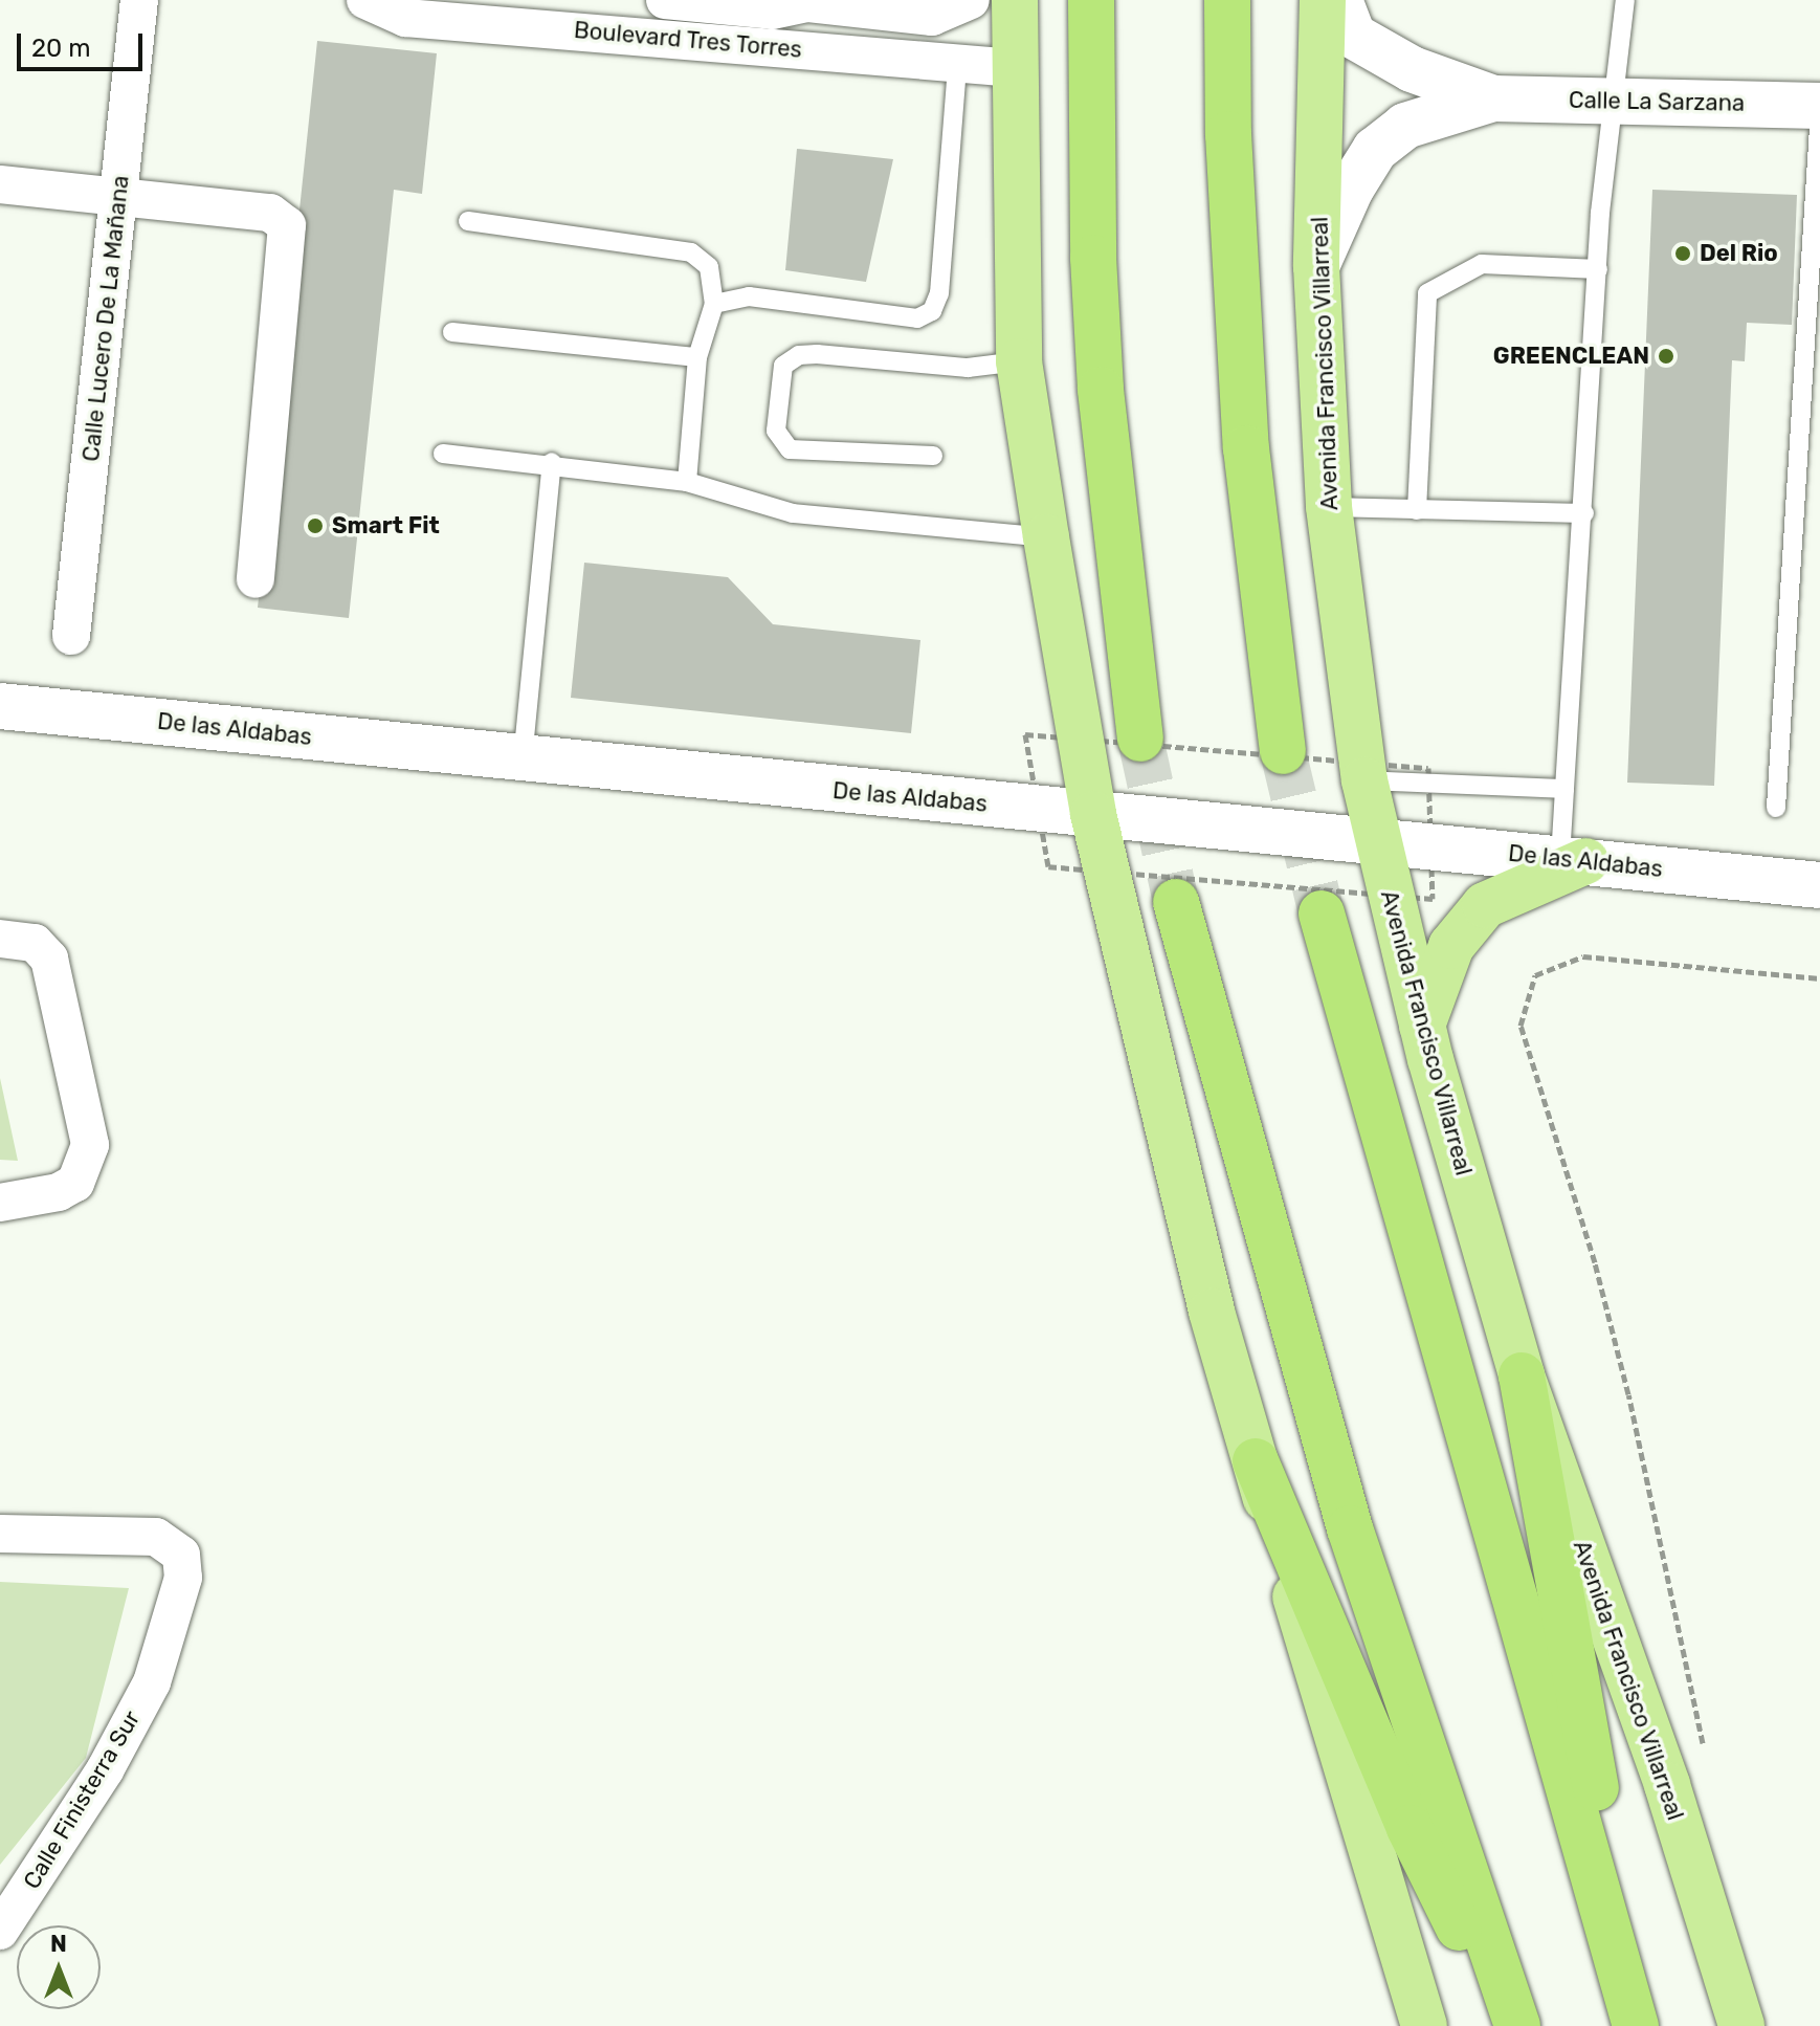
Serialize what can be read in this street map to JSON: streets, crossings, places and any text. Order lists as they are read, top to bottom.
{
  "streets": {
    "main road": ["Avenida Francisco Villarreal"],
    "street": [
      "Boulevard Tres Torres",
      "Calle La Sarzana",
      "Calle Lucero De La Mañana",
      "De las Aldabas",
      "Calle Finisterra Sur"
    ]
  },
  "crossings": [
    ["Calle La Sarzana", "Avenida Francisco Villarreal"],
    ["Avenida Francisco Villarreal", "De las Aldabas"]
  ],
  "places": ["Del Rio", "GREENCLEAN", "Smart Fit"],
  "scale_bar": "20 m",
  "north": "top"
}
